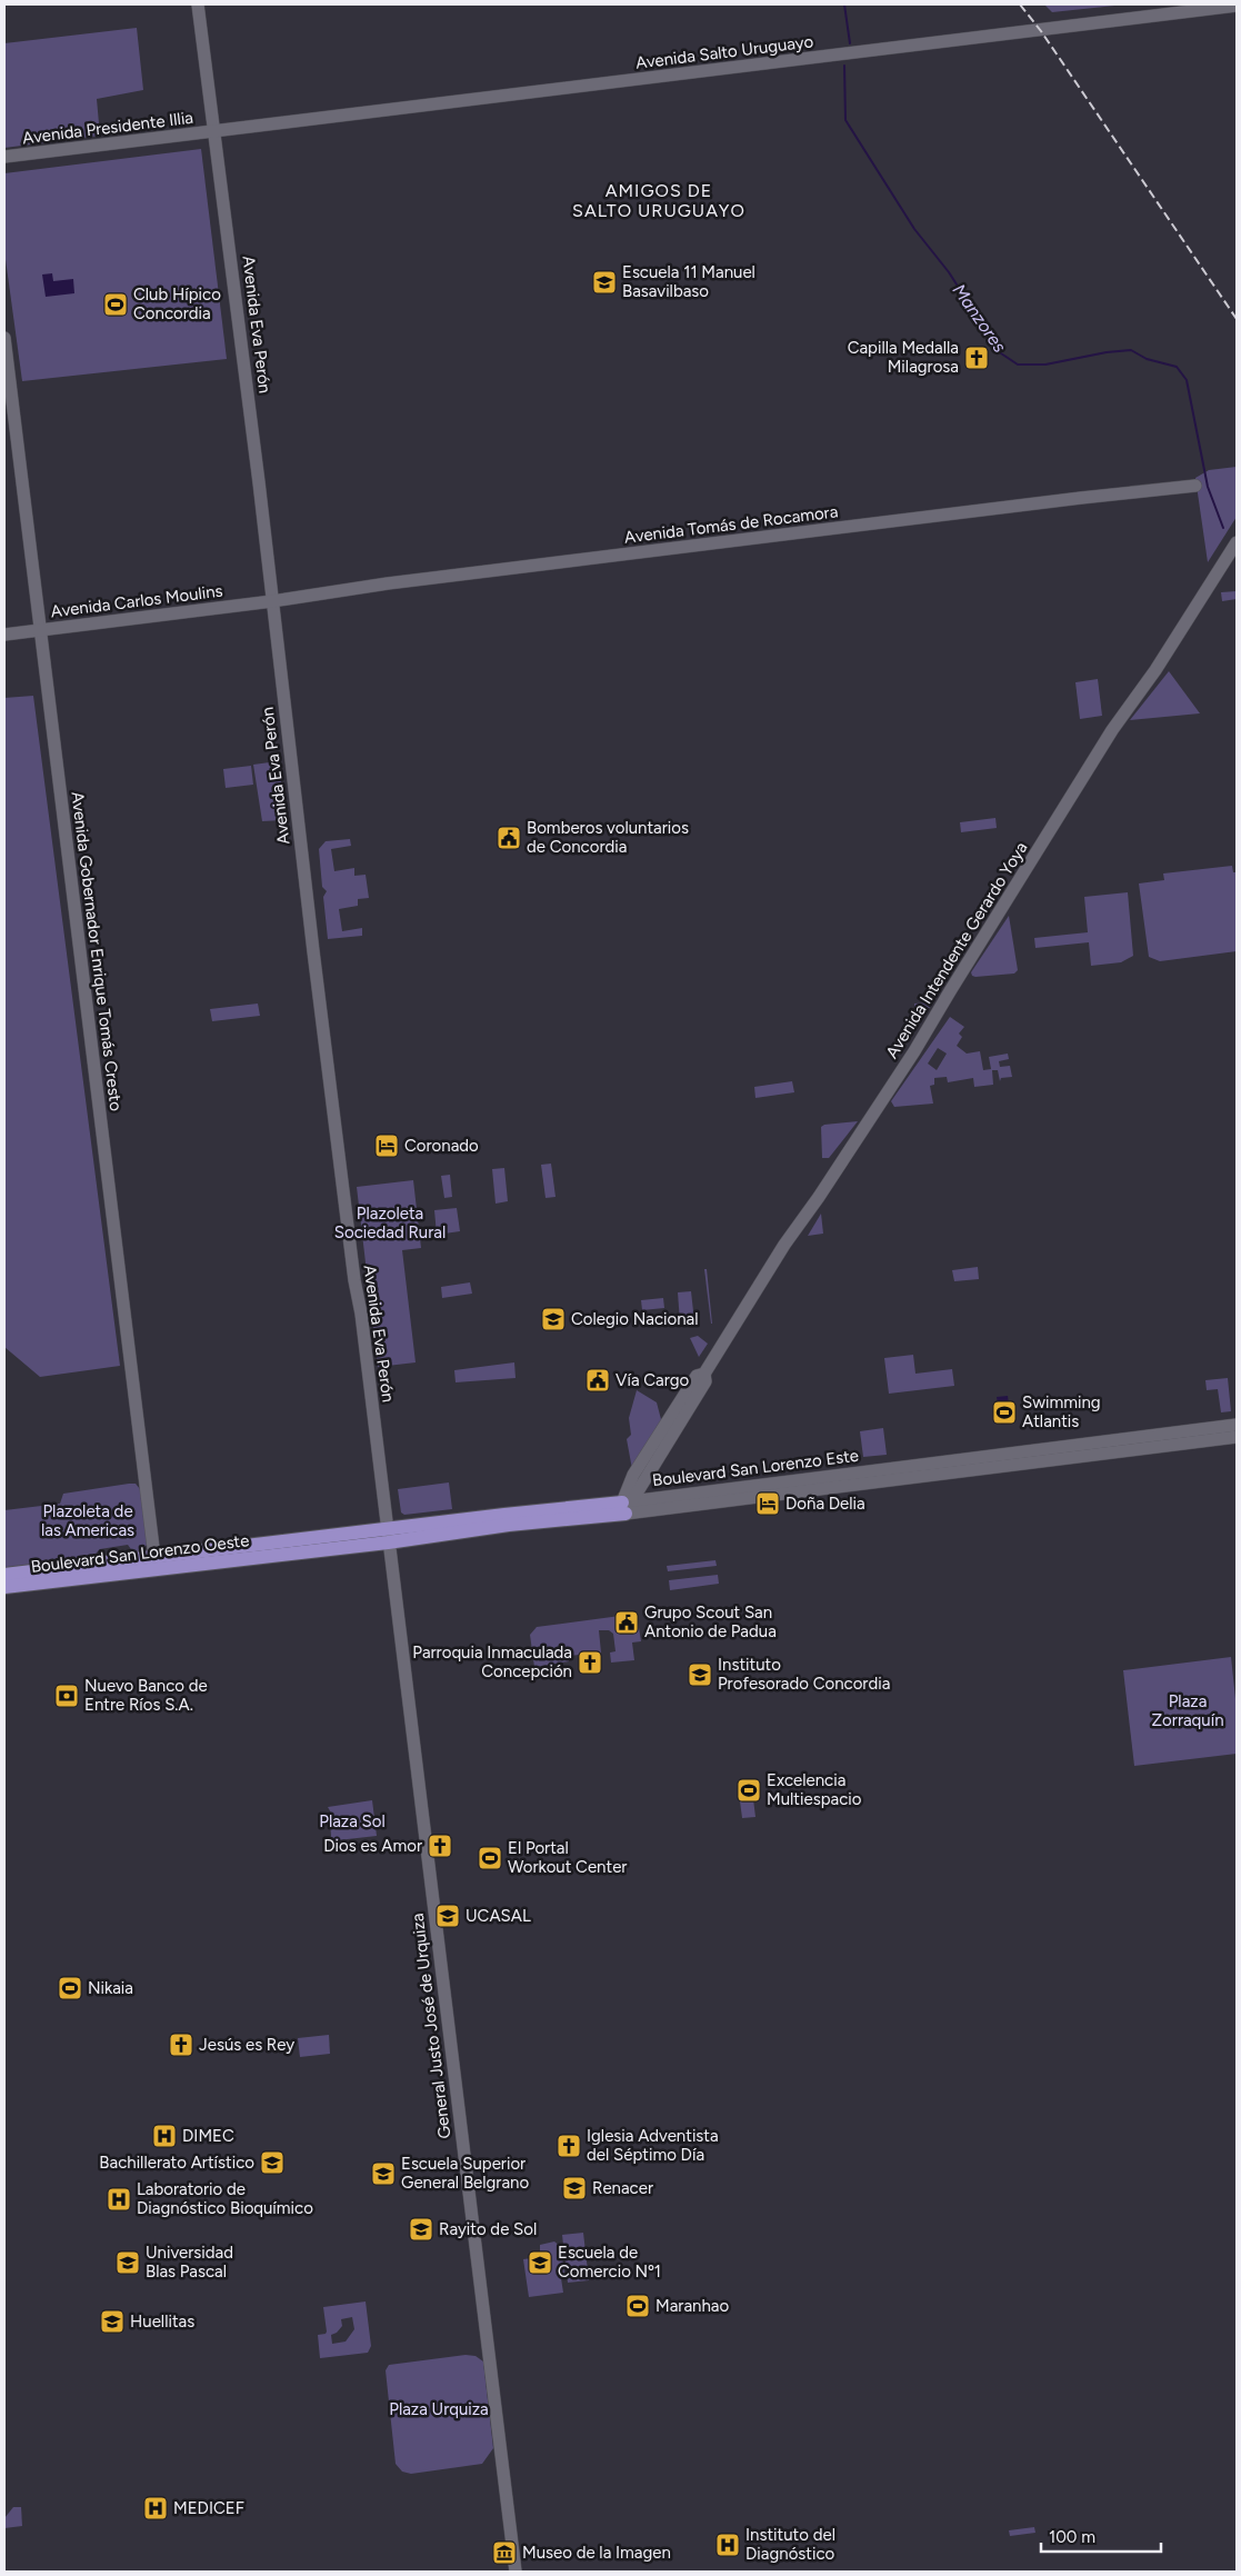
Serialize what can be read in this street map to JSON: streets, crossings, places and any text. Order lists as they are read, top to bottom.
{
  "streets": {
    "main road": [
      "Avenida Salto Uruguayo",
      "Avenida Presidente Illia",
      "Avenida Eva Perón",
      "Avenida Tomás de Rocamora",
      "Avenida Carlos Moulins",
      "Avenida Intendente Gerardo Yoya",
      "Avenida Gobernador Enrique Tomás Cresto",
      "Boulevard San Lorenzo Este",
      "Boulevard San Lorenzo Oeste",
      "General Justo José de Urquiza"
    ]
  },
  "crossings": [
    ["Avenida Salto Uruguayo", "Avenida Presidente Illia"],
    ["Avenida Salto Uruguayo", "Avenida Eva Perón"],
    ["Avenida Presidente Illia", "Avenida Eva Perón"],
    ["Avenida Eva Perón", "Avenida Tomás de Rocamora"],
    ["Avenida Eva Perón", "Avenida Carlos Moulins"],
    ["Avenida Eva Perón", "Boulevard San Lorenzo Este"],
    ["Avenida Eva Perón", "General Justo José de Urquiza"],
    ["Avenida Tomás de Rocamora", "Avenida Carlos Moulins"],
    ["Avenida Carlos Moulins", "Avenida Gobernador Enrique Tomás Cresto"],
    ["Avenida Intendente Gerardo Yoya", "Boulevard San Lorenzo Este"],
    ["Avenida Gobernador Enrique Tomás Cresto", "Boulevard San Lorenzo Oeste"],
    ["Boulevard San Lorenzo Este", "Boulevard San Lorenzo Oeste"],
    ["Boulevard San Lorenzo Este", "General Justo José de Urquiza"]
  ],
  "districts": ["AMIGOS DE SALTO URUGUAYO"],
  "water": ["Manzores"],
  "parks": [
    "Plazoleta Sociedad Rural",
    "Plazoleta de las Americas",
    "Plaza Zorraquín",
    "Plaza Sol",
    "Plaza Urquiza"
  ],
  "places": {
    "school or university": [
      "Escuela 11 Manuel Basavilbaso",
      "Colegio Nacional",
      "Instituto Profesorado Concordia",
      "UCASAL",
      "Bachillerato Artístico",
      "Escuela Superior General Belgrano",
      "Renacer",
      "Rayito de Sol",
      "Universidad Blas Pascal",
      "Escuela de Comercio Nº1",
      "Huellitas"
    ],
    "sports": [
      "Club Hípico Concordia",
      "Swimming Atlantis",
      "Excelencia Multiespacio",
      "El Portal Workout Center",
      "Nikaia",
      "Maranhao"
    ],
    "church": [
      "Capilla Medalla Milagrosa",
      "Parroquia Inmaculada Concepción",
      "Dios es Amor",
      "Jesús es Rey",
      "Iglesia Adventista del Séptimo Día"
    ],
    "public building": ["Bomberos voluntarios de Concordia", "Vía Cargo", "Grupo Scout San Antonio de Padua"],
    "hotel": ["Coronado", "Doña Delia"],
    "bank": ["Nuevo Banco de Entre Ríos S.A."],
    "hospital": [
      "DIMEC",
      "Laboratorio de Diagnóstico Bioquímico",
      "MEDICEF",
      "Instituto del Diagnóstico"
    ],
    "museum": ["Museo de la Imagen"]
  },
  "scale_bar": "100 m"
}
